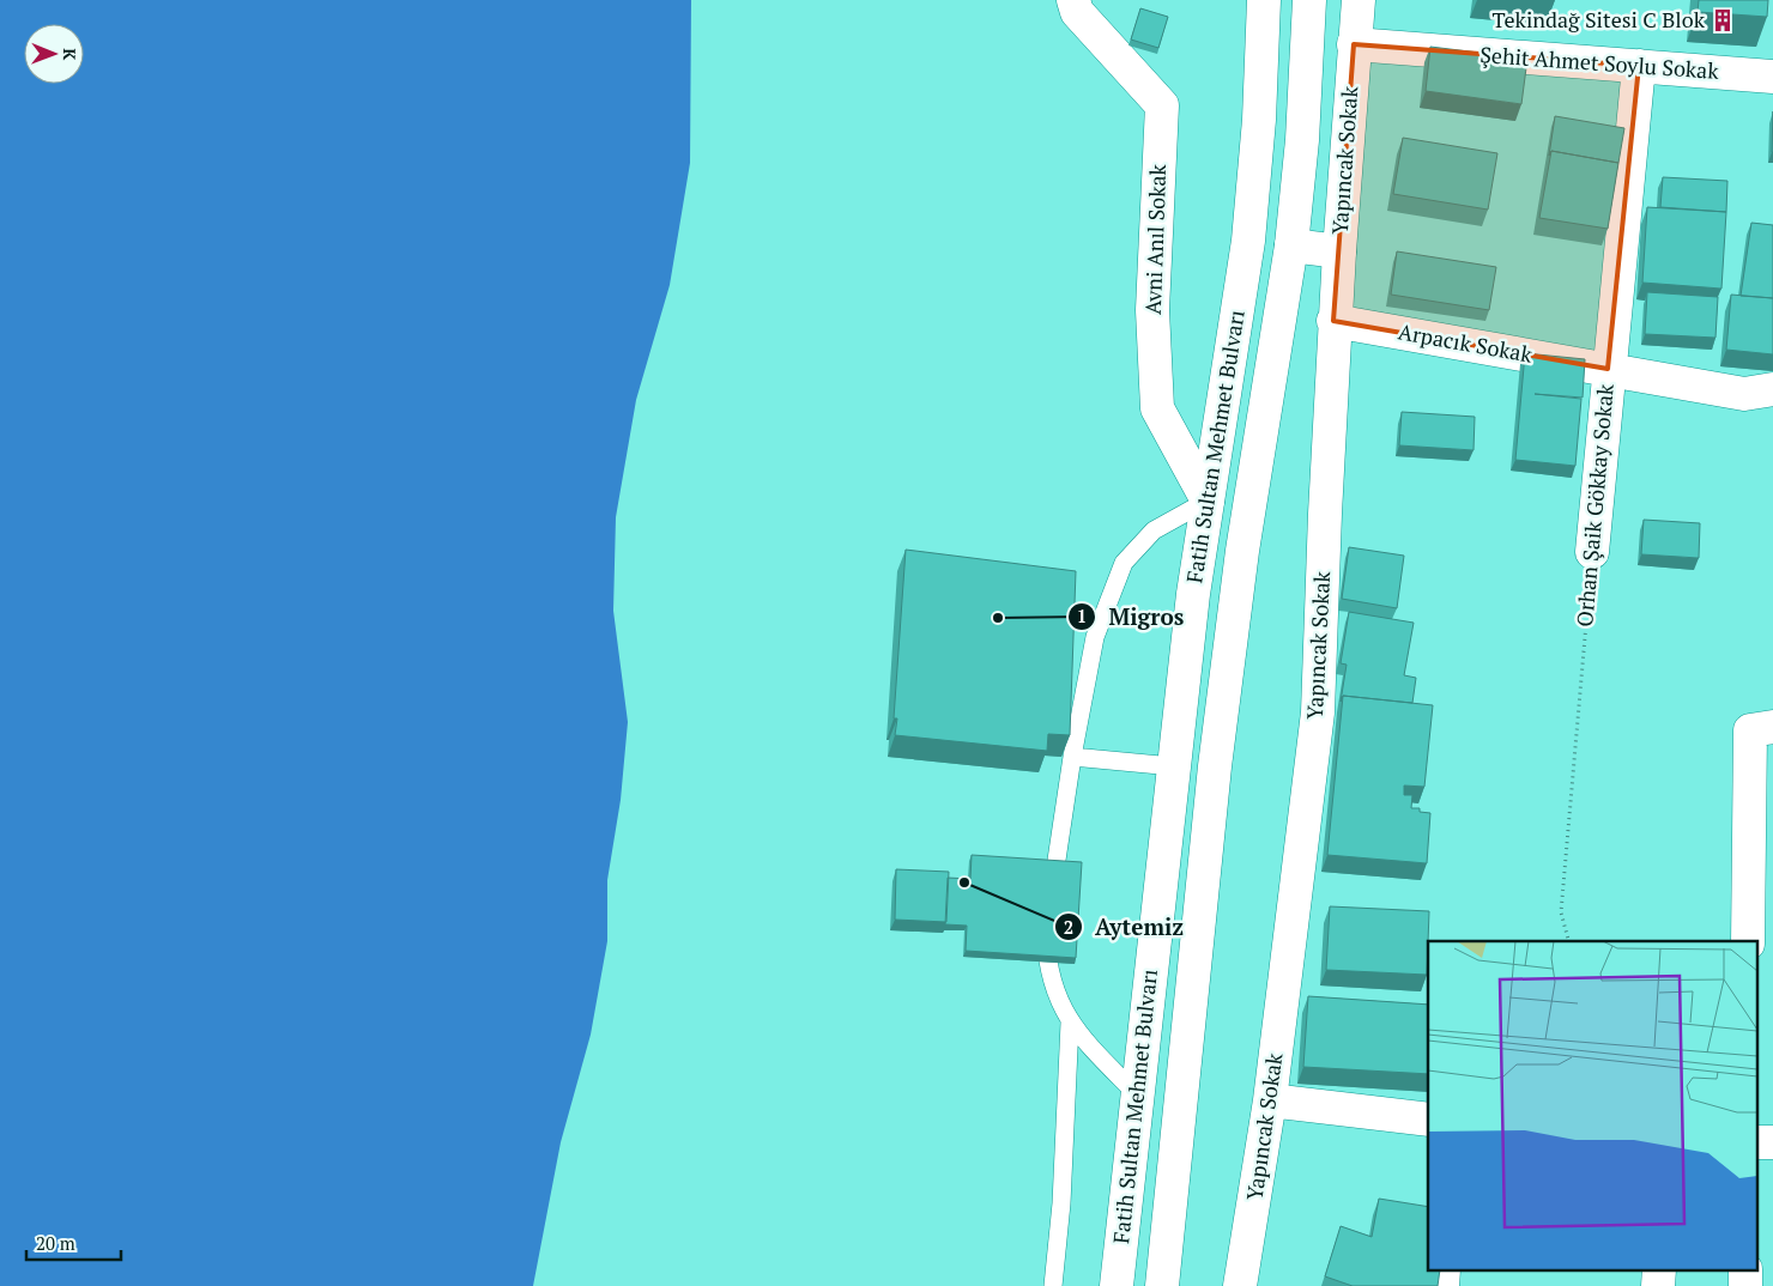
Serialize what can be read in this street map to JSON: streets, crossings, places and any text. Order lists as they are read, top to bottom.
{
  "streets": {
    "street": [
      "Şehit Ahmet Soylu Sokak",
      "Yapıncak Sokak",
      "Avni Anıl Sokak",
      "Arpacık Sokak",
      "Fatih Sultan Mehmet Bulvarı",
      "Orhan Şaik Gökkay Sokak"
    ]
  },
  "crossings": [
    ["Şehit Ahmet Soylu Sokak", "Yapıncak Sokak"],
    ["Şehit Ahmet Soylu Sokak", "Orhan Şaik Gökkay Sokak"],
    ["Yapıncak Sokak", "Arpacık Sokak"],
    ["Avni Anıl Sokak", "Fatih Sultan Mehmet Bulvarı"],
    ["Arpacık Sokak", "Orhan Şaik Gökkay Sokak"]
  ],
  "places": {
    "building": ["Tekindağ Sitesi C Blok"],
    "other": ["Migros", "Aytemiz"]
  },
  "scale_bar": "20 m",
  "north": "right"
}
